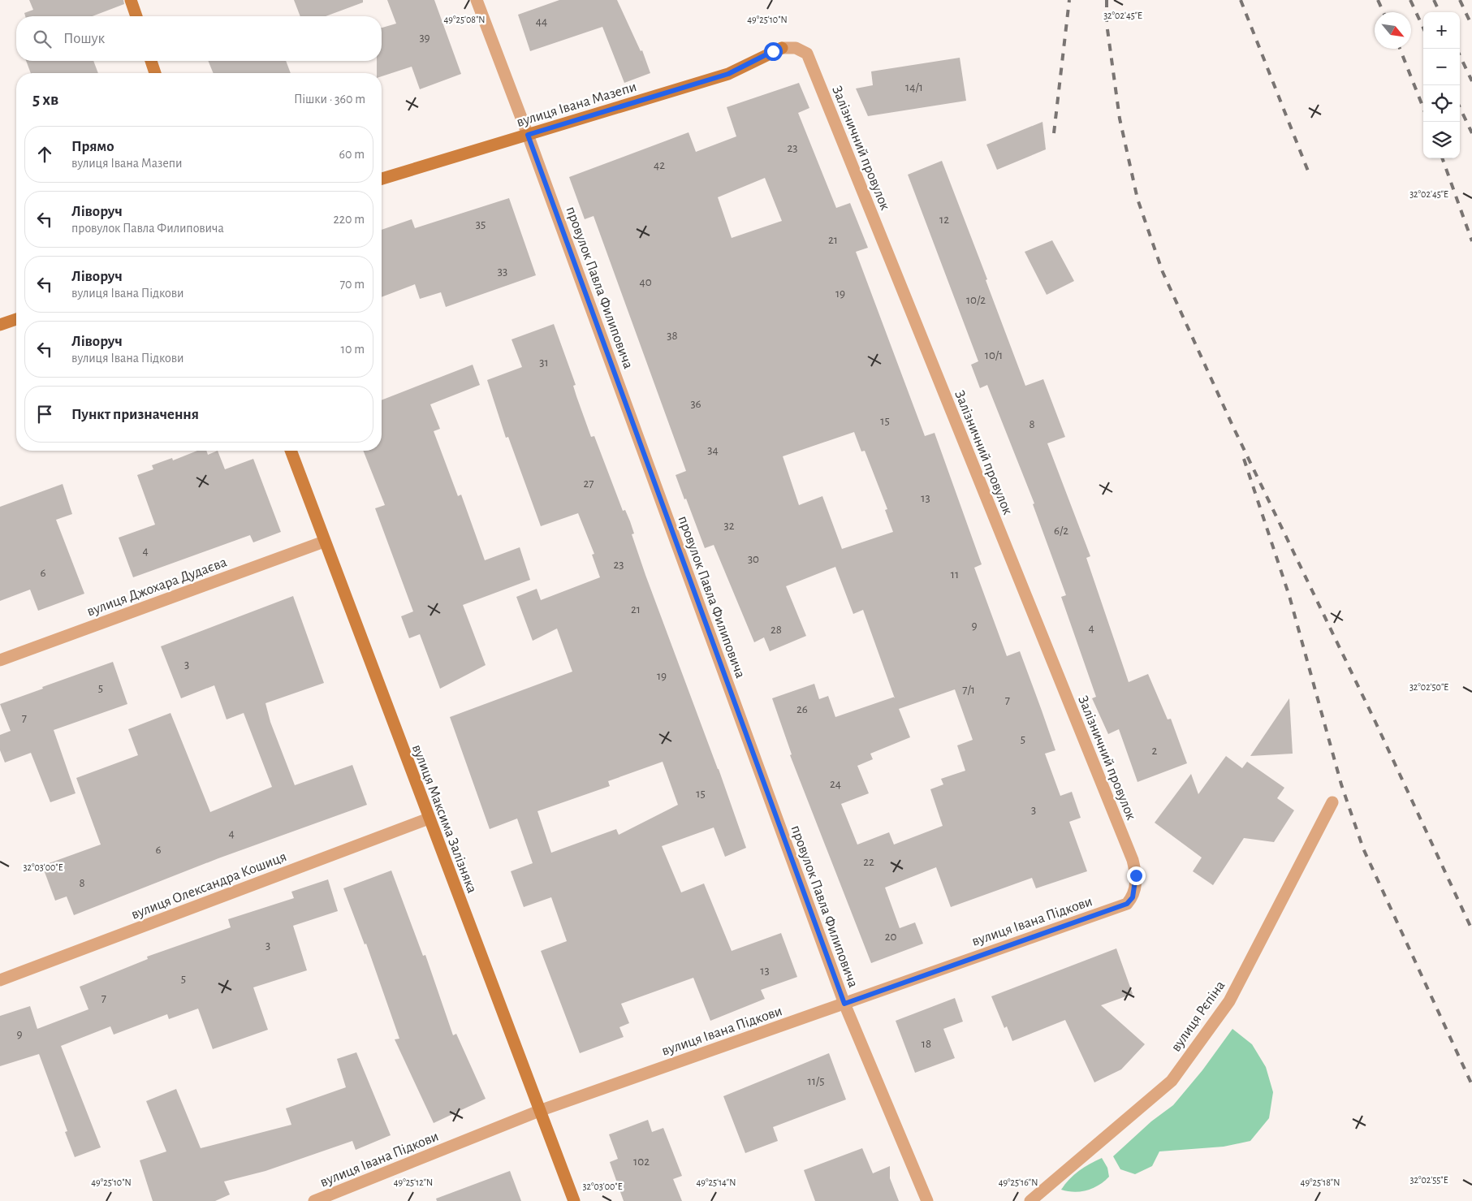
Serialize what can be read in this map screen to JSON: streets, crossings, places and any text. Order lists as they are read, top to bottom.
{
  "streets": {
    "main road": ["вулиця Івана Мазепи", "вулиця Максима Залізняка"],
    "street": [
      "Залізничний провулок",
      "провулок Павла Филиповича",
      "вулиця Джохара Дудаєва",
      "вулиця Олександра Кошиця",
      "вулиця Івана Підкови",
      "вулиця Рєпіна"
    ]
  },
  "crossings": [
    ["вулиця Івана Мазепи", "Залізничний провулок"],
    ["вулиця Івана Мазепи", "провулок Павла Филиповича"],
    ["Залізничний провулок", "вулиця Івана Підкови"],
    ["провулок Павла Филиповича", "вулиця Івана Підкови"],
    ["вулиця Джохара Дудаєва", "вулиця Максима Залізняка"],
    ["вулиця Максима Залізняка", "вулиця Олександра Кошиця"],
    ["вулиця Максима Залізняка", "вулиця Івана Підкови"]
  ],
  "house_numbers": [
    "44",
    "39",
    "14/1",
    "23",
    "42",
    "12",
    "35",
    "21",
    "33",
    "40",
    "19",
    "10/2",
    "38",
    "10/1",
    "31",
    "36",
    "15",
    "8",
    "34",
    "27",
    "13",
    "32",
    "6/2",
    "4",
    "30",
    "23",
    "6",
    "11",
    "21",
    "9",
    "4",
    "28",
    "3",
    "19",
    "5",
    "7/1",
    "7",
    "26",
    "7",
    "5",
    "2",
    "24",
    "15",
    "3",
    "4",
    "6",
    "22",
    "8",
    "20",
    "3",
    "13",
    "5",
    "7",
    "9",
    "18",
    "11/5",
    "102"
  ],
  "north": "bottom right",
  "page": {
    "map_buttons": ["+", "−"],
    "search": "Пошук",
    "heading": ["5 хв", "Пішки · 360 m"],
    "list": [
      ["Прямо", "вулиця Івана Мазепи", "60 m"],
      ["Ліворуч", "провулок Павла Филиповича", "220 m"],
      ["Ліворуч", "вулиця Івана Підкови", "70 m"],
      ["Ліворуч", "вулиця Івана Підкови", "10 m"],
      "Пункт призначення"
    ]
  },
  "coordinates": [
    "32°02'45\"E",
    "49°25'08\"N",
    "49°25'10\"N",
    "32°02'50\"E",
    "32°03'00\"E",
    "32°02'55\"E",
    "49°25'12\"N",
    "49°25'14\"N",
    "49°25'16\"N",
    "49°25'18\"N"
  ]
}
